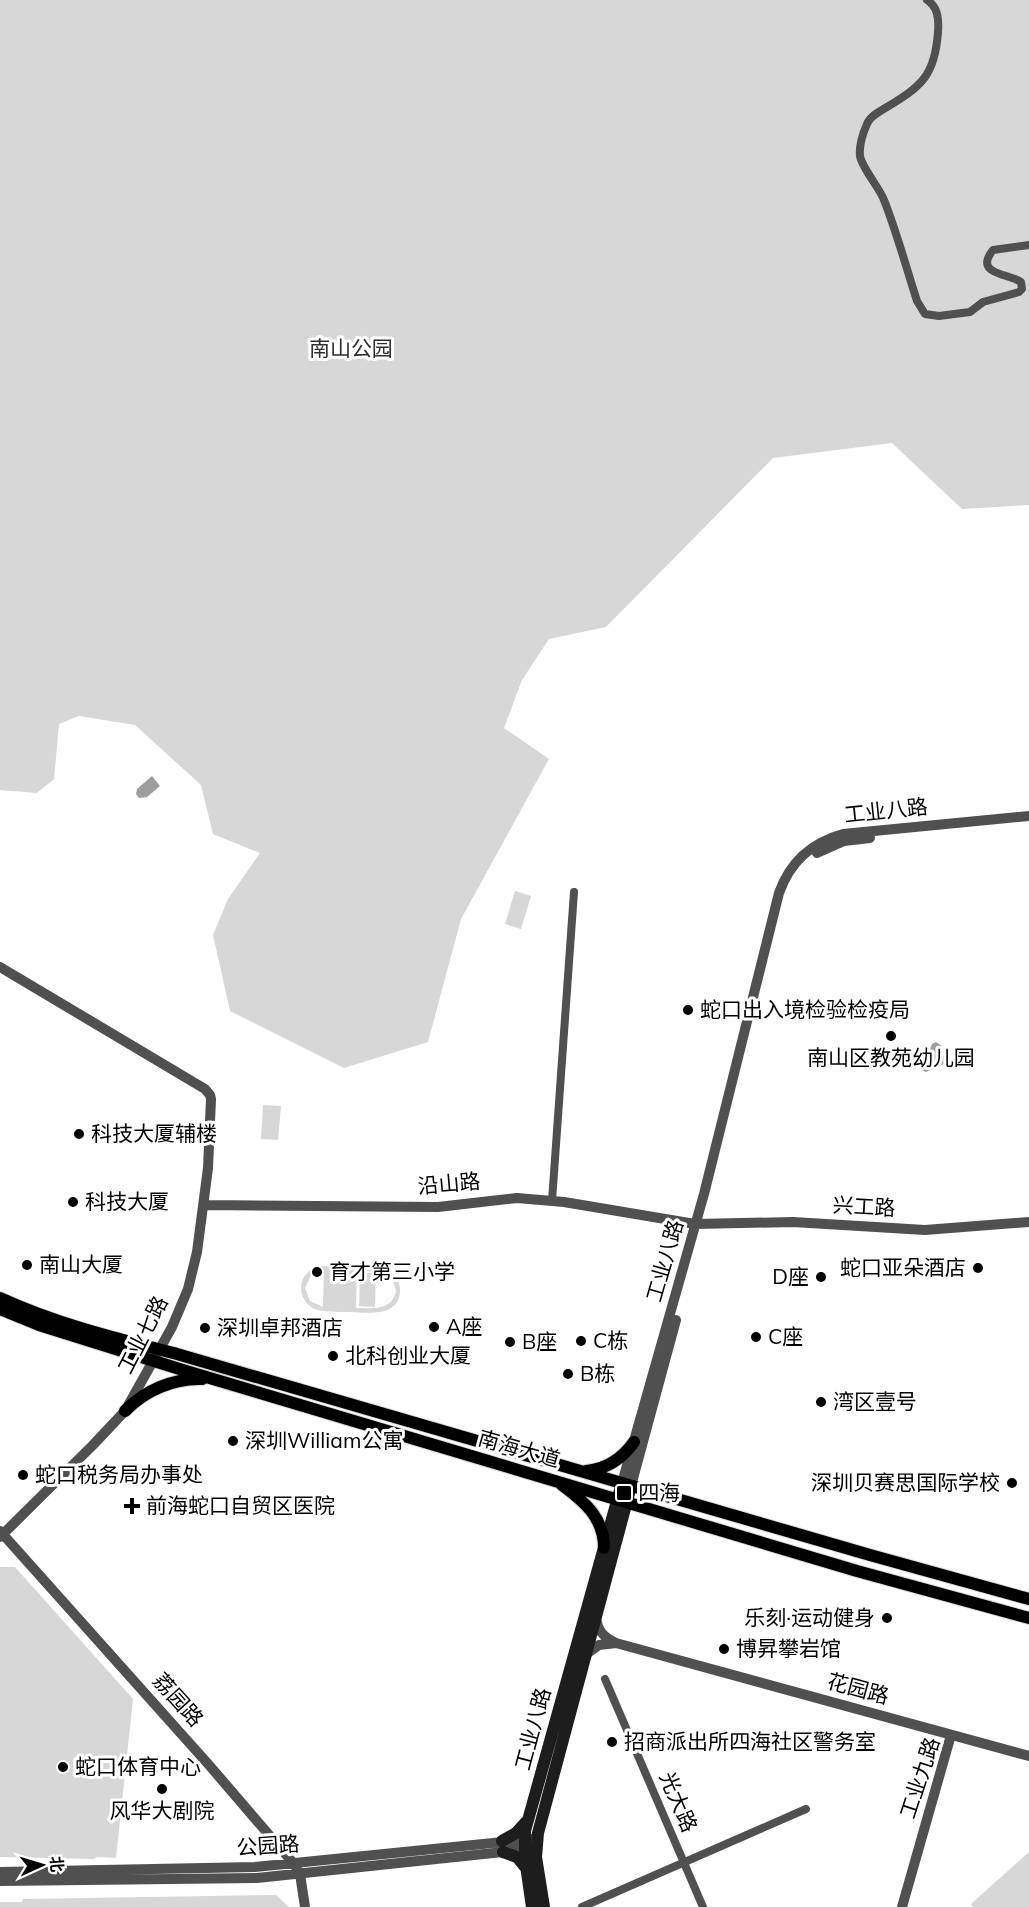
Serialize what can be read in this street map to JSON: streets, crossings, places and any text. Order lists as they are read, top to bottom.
{
  "streets": {
    "main road": ["工业八路", "南海大道"],
    "street": [
      "沿山路",
      "兴工路",
      "工业七路",
      "花园路",
      "荔园路",
      "工业九路",
      "光大路",
      "公园路"
    ]
  },
  "crossings": [
    ["工业八路", "沿山路"],
    ["工业八路", "兴工路"],
    ["工业八路", "南海大道"],
    ["工业八路", "公园路"],
    ["沿山路", "兴工路"],
    ["沿山路", "工业七路"],
    ["工业七路", "南海大道"],
    ["工业七路", "荔园路"],
    ["花园路", "工业九路"],
    ["荔园路", "公园路"]
  ],
  "parks": ["南山公园"],
  "places": {
    "other": [
      "蛇口出入境检验检疫局",
      "南山区教苑幼儿园",
      "科技大厦辅楼",
      "科技大厦",
      "南山大厦",
      "蛇口亚朵酒店",
      "育才第三小学",
      "D座",
      "A座",
      "深圳卓邦酒店",
      "C座",
      "C栋",
      "B座",
      "北科创业大厦",
      "B栋",
      "湾区壹号",
      "深圳William公寓",
      "蛇口税务局办事处",
      "深圳贝赛思国际学校",
      "乐刻·运动健身",
      "博昇攀岩馆",
      "招商派出所四海社区警务室",
      "蛇口体育中心",
      "风华大剧院"
    ],
    "transit": ["四海"],
    "health": ["前海蛇口自贸区医院"]
  },
  "north": "right"
}
